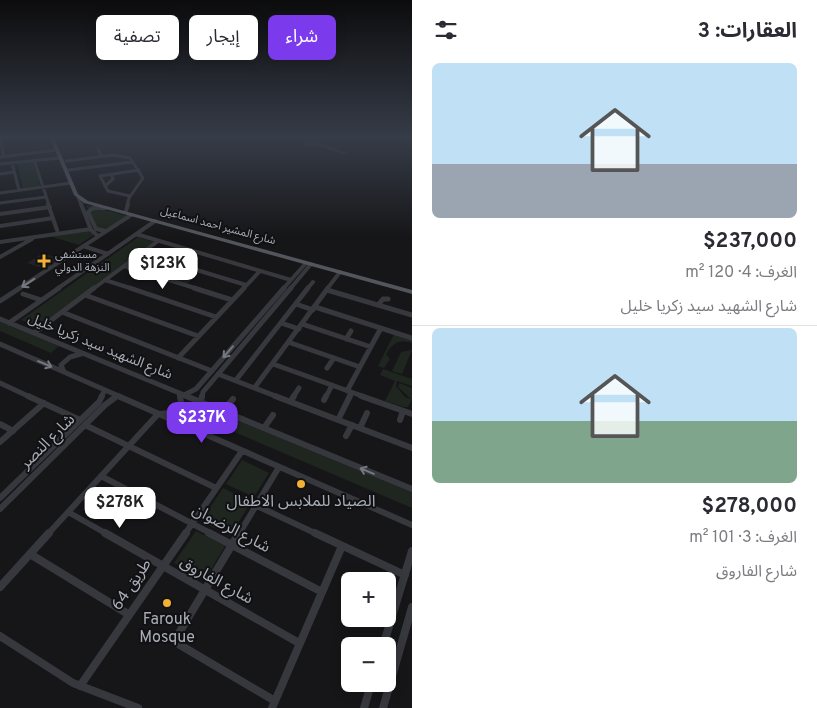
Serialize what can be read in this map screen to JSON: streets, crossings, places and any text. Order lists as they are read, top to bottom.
{
  "streets": {
    "main road": ["شارع المشير احمد اسماعيل"],
    "street": [
      "شارع الشهيد سيد زكريا خليل",
      "شارع النصر",
      "شارع الرضوان",
      "شارع الفاروق",
      "طريق 64"
    ]
  },
  "crossings": [
    ["شارع الرضوان", "طريق 64"],
    ["شارع الفاروق", "طريق 64"]
  ],
  "places": {
    "health": ["مستشفى النزهة الدولي"],
    "other": ["الصياد للملابس الاطفال", "Farouk Mosque"]
  },
  "page": {
    "heading": "العقارات: 3",
    "chip": ["شراء", "إيجار", "تصفية"],
    "list": [
      {
        "name": "$237,000",
        "note": "الغرف: 4 · 120 m² · شارع الشهيد سيد زكريا خليل"
      },
      {
        "name": "$278,000",
        "note": "الغرف: 3 · 101 m² · شارع الفاروق"
      }
    ],
    "price": ["$123K", "$237K", "$278K"],
    "map_buttons": ["+", "−"]
  }
}
